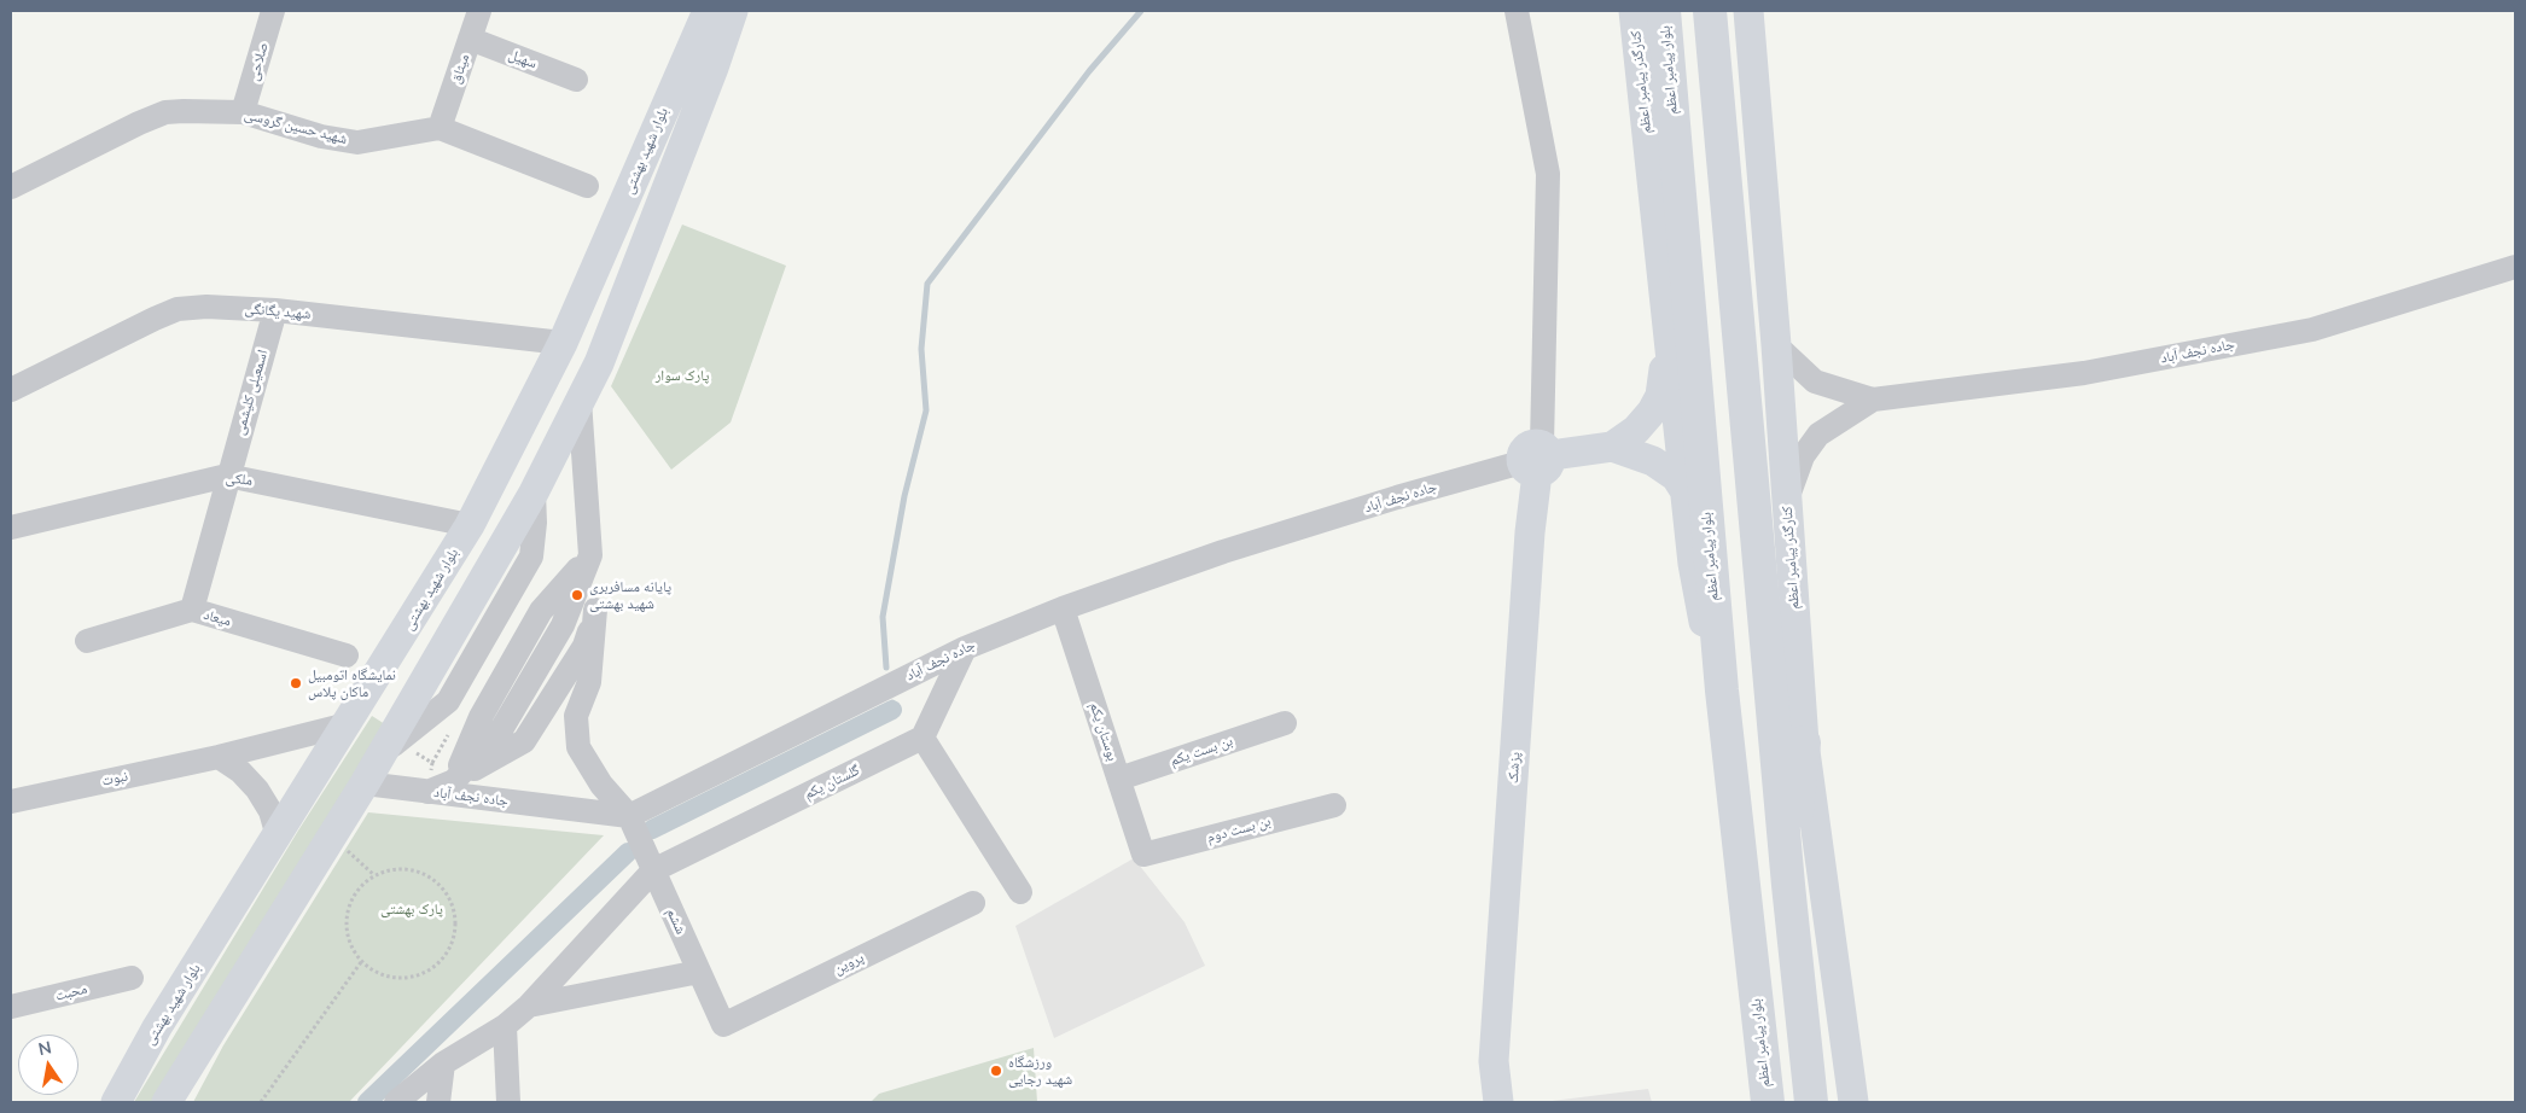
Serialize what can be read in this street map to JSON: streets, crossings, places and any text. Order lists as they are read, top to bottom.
{
  "streets": {
    "highway": ["بلوار پیامبر اعظم"],
    "main road": [
      "کنارگذر پیامبر اعظم",
      "بلوار شهید بهشتی",
      "جاده نجف آباد",
      "پزشک"
    ],
    "street": [
      "سهیل",
      "صلاحی",
      "میثاق",
      "شهید حسین گروسی",
      "شهید یگانگی",
      "اسمعیلی کلیشمی",
      "ملکی",
      "میعاد",
      "بوستان یکم",
      "بن بست یکم",
      "نبوت",
      "گلستان یکم",
      "بن بست دوم",
      "ششم",
      "پروین",
      "محبت"
    ]
  },
  "crossings": [
    ["سهیل", "میثاق"],
    ["صلاحی", "شهید حسین گروسی"],
    ["میثاق", "شهید حسین گروسی"],
    ["بلوار پیامبر اعظم", "کنارگذر پیامبر اعظم"],
    ["بلوار شهید بهشتی", "شهید یگانگی"],
    ["بلوار شهید بهشتی", "ملکی"],
    ["بلوار شهید بهشتی", "نبوت"],
    ["شهید یگانگی", "اسمعیلی کلیشمی"],
    ["جاده نجف آباد", "بوستان یکم"],
    ["جاده نجف آباد", "پزشک"],
    ["جاده نجف آباد", "ششم"],
    ["اسمعیلی کلیشمی", "ملکی"],
    ["اسمعیلی کلیشمی", "میعاد"],
    ["بوستان یکم", "بن بست یکم"],
    ["بوستان یکم", "بن بست دوم"],
    ["گلستان یکم", "ششم"],
    ["ششم", "پروین"]
  ],
  "parks": ["پارک سوار", "پارک بهشتی"],
  "places": ["پایانه مسافربری شهید بهشتی", "نمایشگاه اتومبیل ماکان پلاس", "ورزشگاه شهید رجایی"],
  "north": "top"
}
